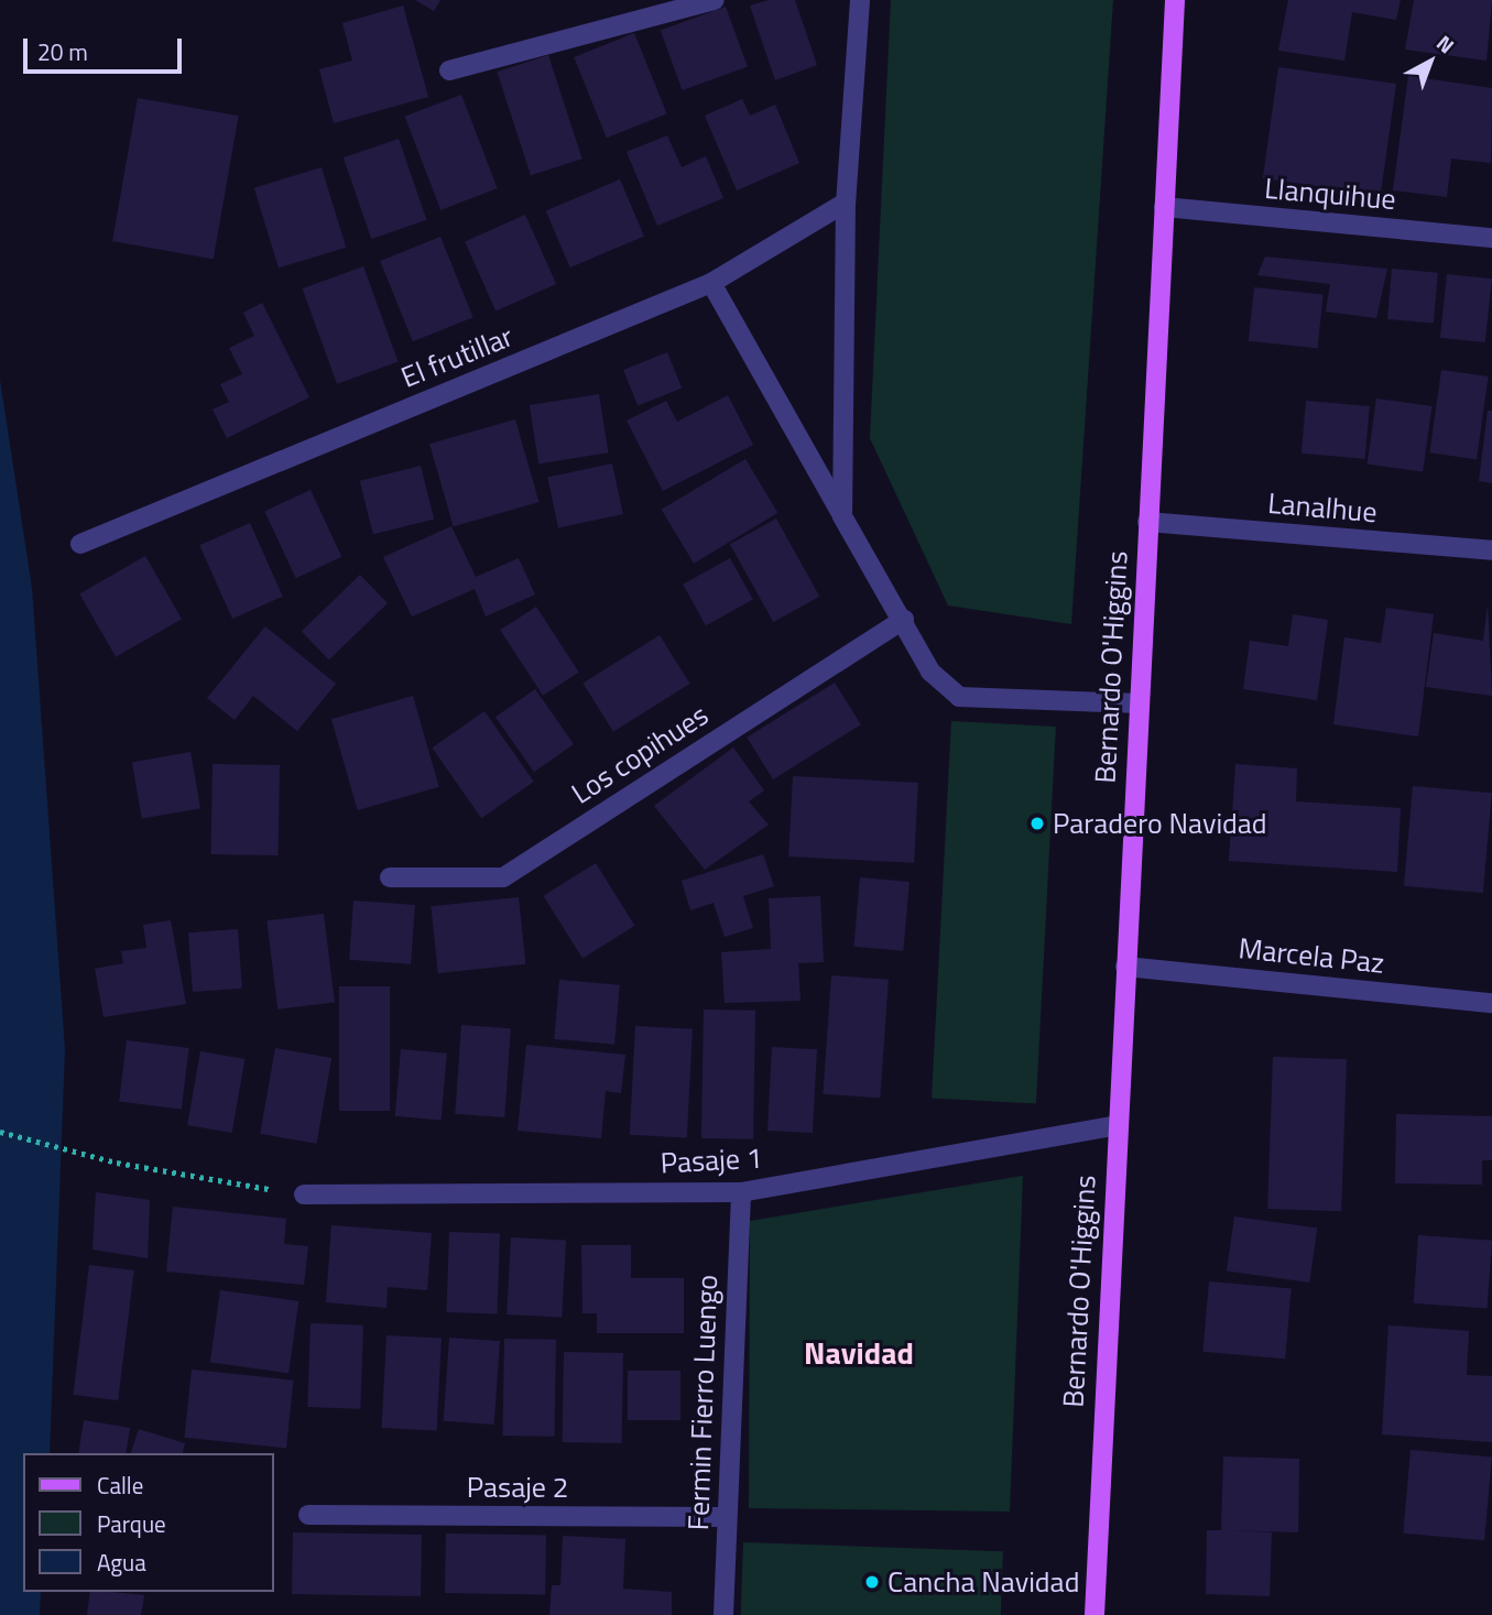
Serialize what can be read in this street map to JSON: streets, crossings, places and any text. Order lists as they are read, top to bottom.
{
  "streets": {
    "main road": ["Bernardo O'Higgins"],
    "street": [
      "Llanquihue",
      "El frutillar",
      "Lanalhue",
      "Los copihues",
      "Marcela Paz",
      "Pasaje 1",
      "Fermin Fierro Luengo",
      "Pasaje 2"
    ]
  },
  "crossings": [
    ["Llanquihue", "Bernardo O'Higgins"],
    ["Lanalhue", "Bernardo O'Higgins"],
    ["Bernardo O'Higgins", "Marcela Paz"],
    ["Bernardo O'Higgins", "Pasaje 1"],
    ["Pasaje 1", "Fermin Fierro Luengo"],
    ["Fermin Fierro Luengo", "Pasaje 2"]
  ],
  "districts": ["Navidad"],
  "places": ["Paradero Navidad", "Cancha Navidad"],
  "legend": ["Calle", "Parque", "Agua"],
  "scale_bar": "20 m",
  "north": "top right"
}
